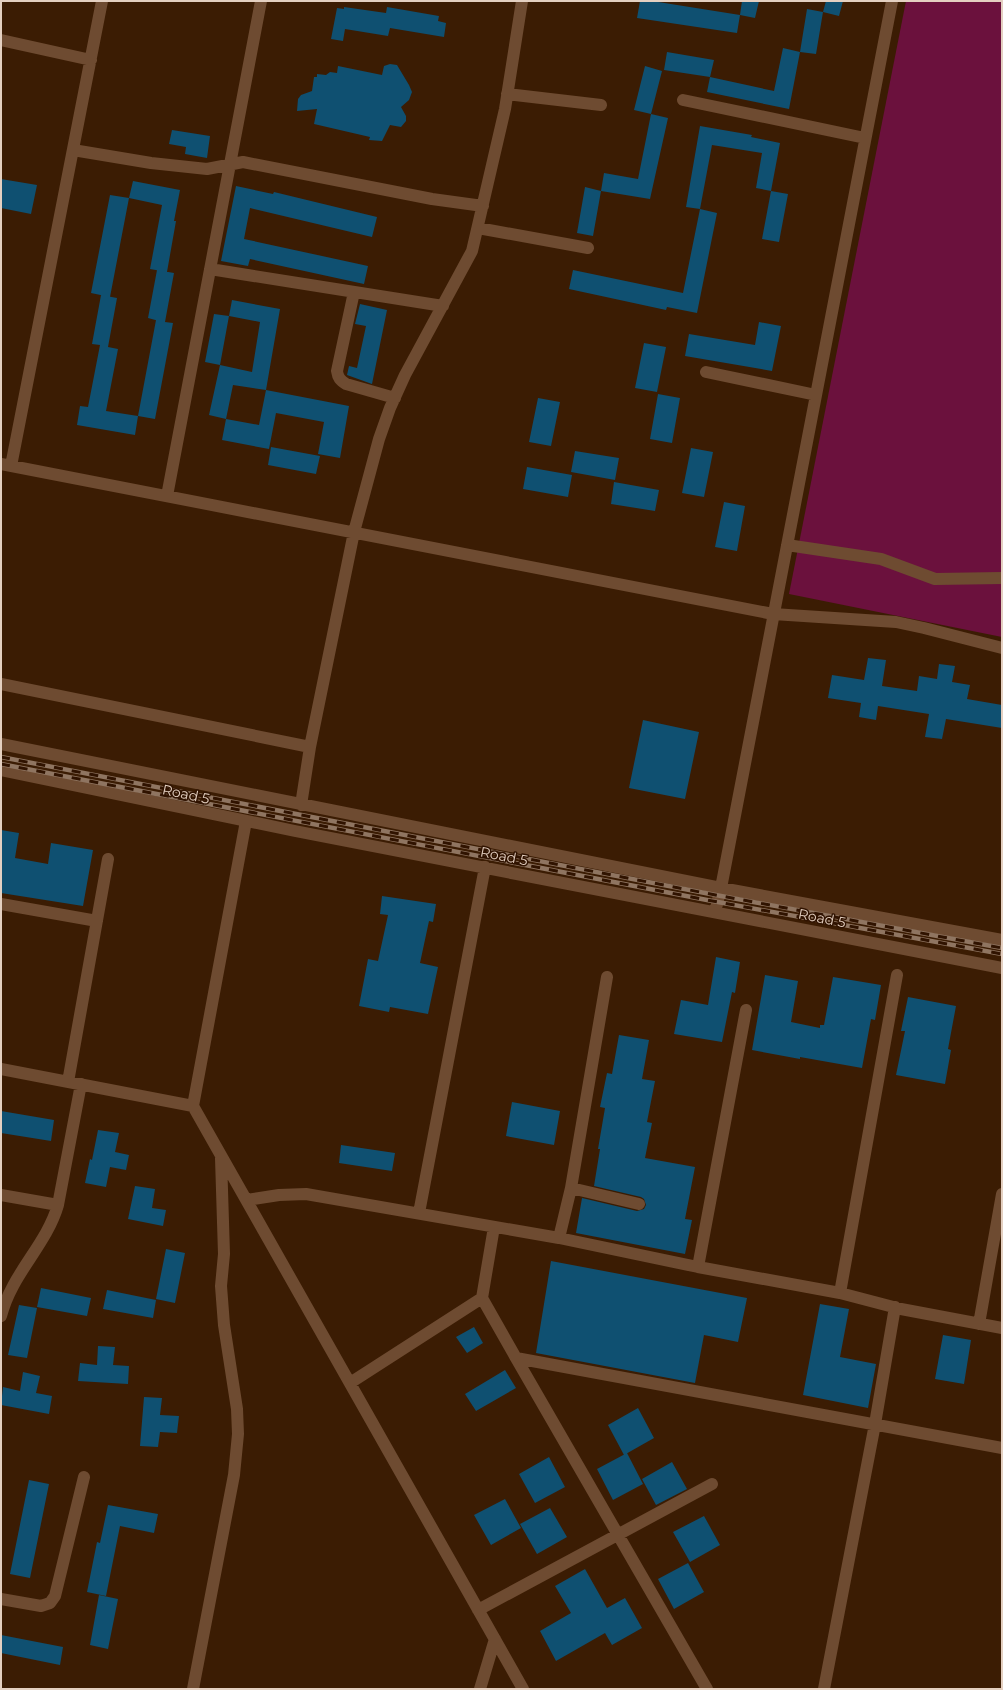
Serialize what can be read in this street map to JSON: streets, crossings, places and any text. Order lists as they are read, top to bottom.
{
  "streets": {
    "street": ["Road 5"]
  }
}
